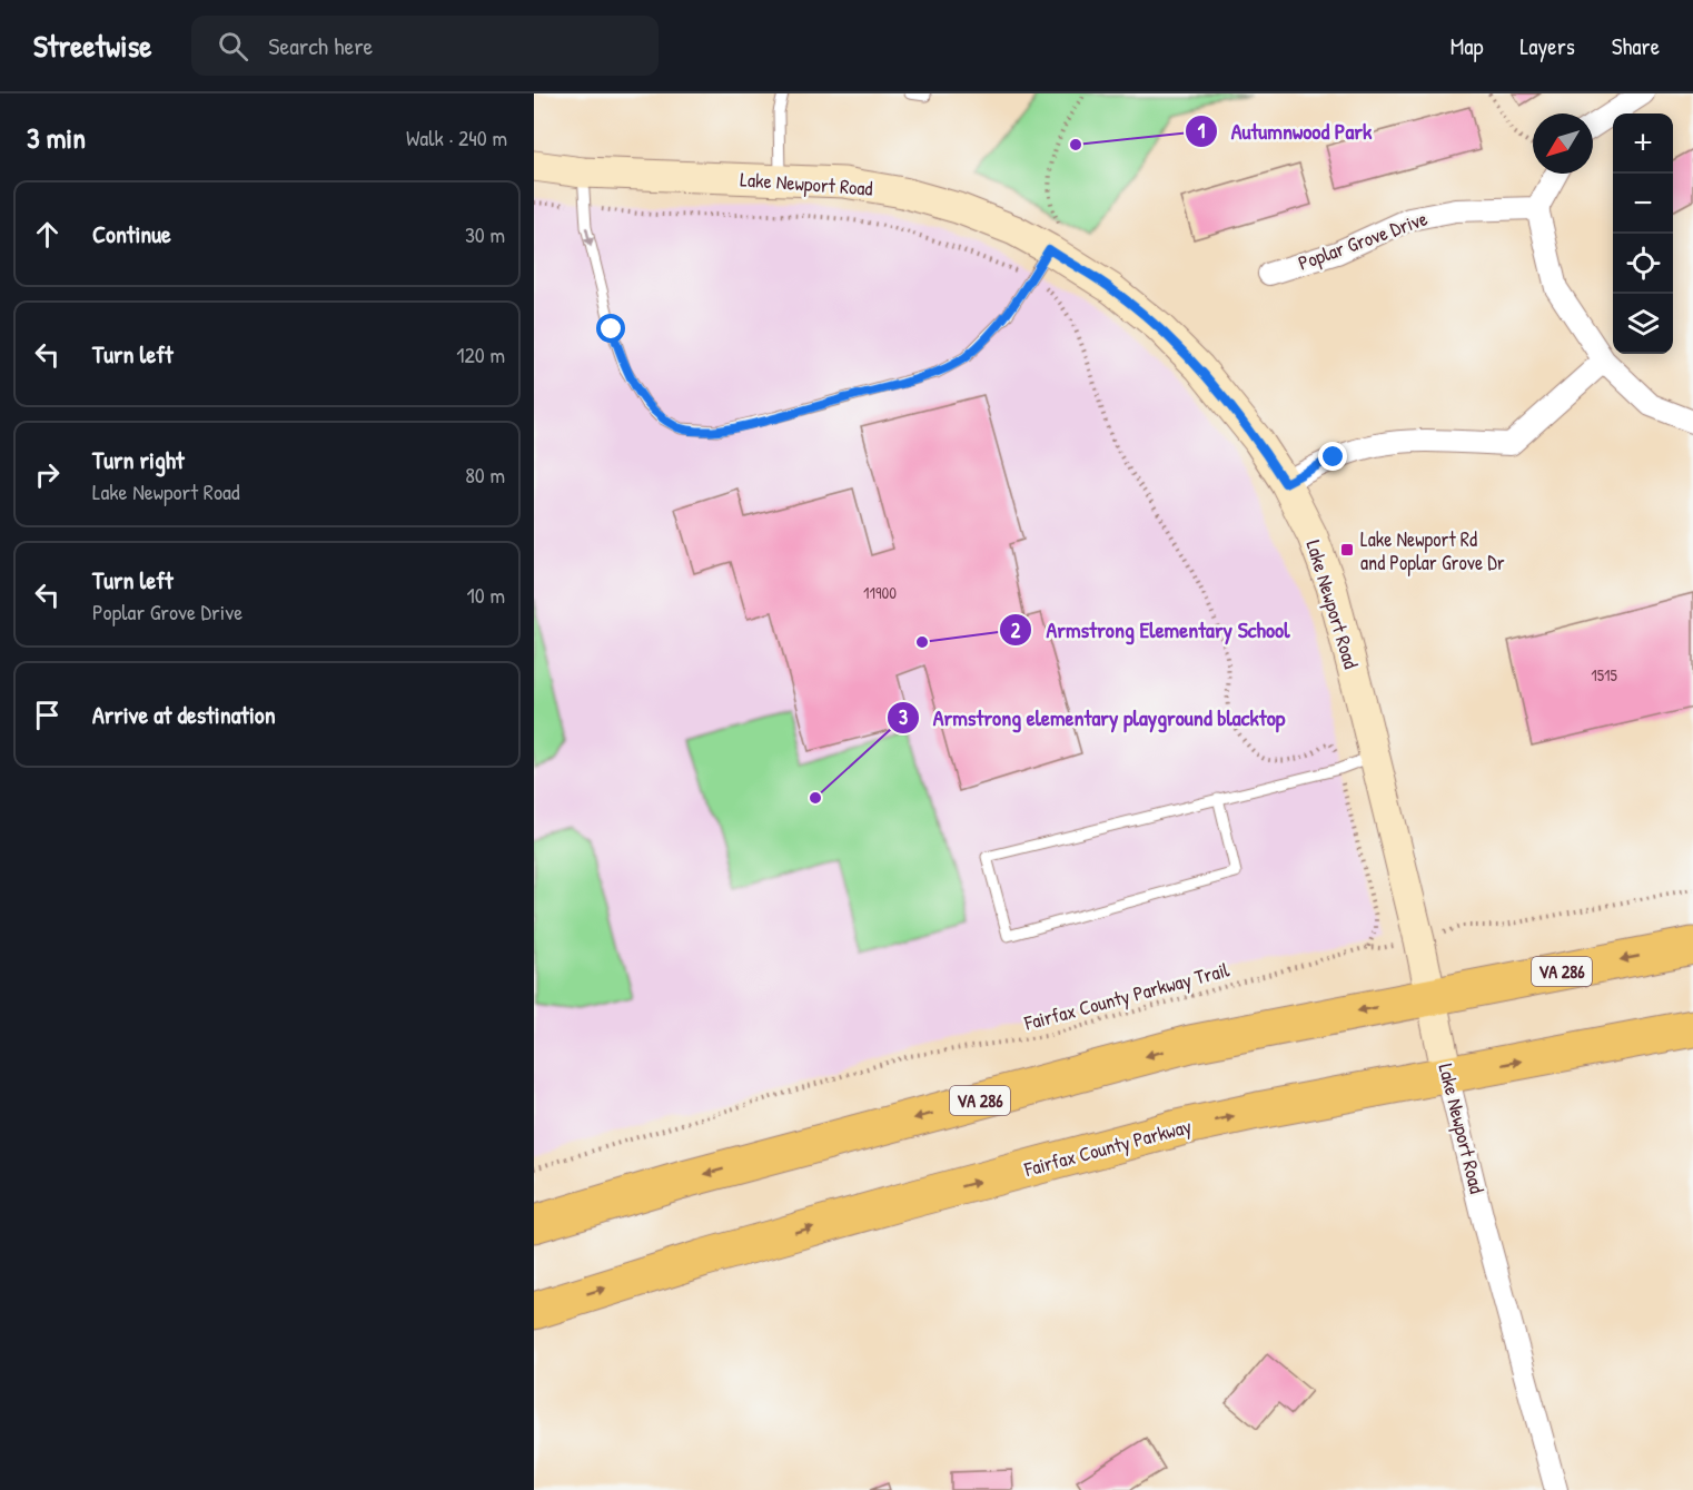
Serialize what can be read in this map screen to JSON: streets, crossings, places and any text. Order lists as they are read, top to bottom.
{
  "streets": {
    "highway": ["VA 286", "Fairfax County Parkway"],
    "street": ["Lake Newport Road", "Poplar Grove Drive"],
    "path": ["Fairfax County Parkway Trail"]
  },
  "crossings": [
    ["Lake Newport Road", "VA 286"],
    ["Lake Newport Road", "Fairfax County Parkway Trail"],
    ["Lake Newport Road", "Fairfax County Parkway"]
  ],
  "places": {
    "other": ["Autumnwood Park", "Armstrong Elementary School", "Armstrong elementary playground blacktop"],
    "transit": ["Lake Newport Rd and Poplar Grove Dr"]
  },
  "house_numbers": ["11900", "1515"],
  "north": "bottom left",
  "page": {
    "header": "Streetwise",
    "search": "Search here",
    "nav": ["Map", "Layers", "Share"],
    "heading": ["3 min", "Walk · 240 m"],
    "map_buttons": ["+", "−"],
    "list": [
      ["Continue", "30 m"],
      ["Turn left", "120 m"],
      ["Turn right", "Lake Newport Road", "80 m"],
      ["Turn left", "Poplar Grove Drive", "10 m"],
      "Arrive at destination"
    ]
  }
}
